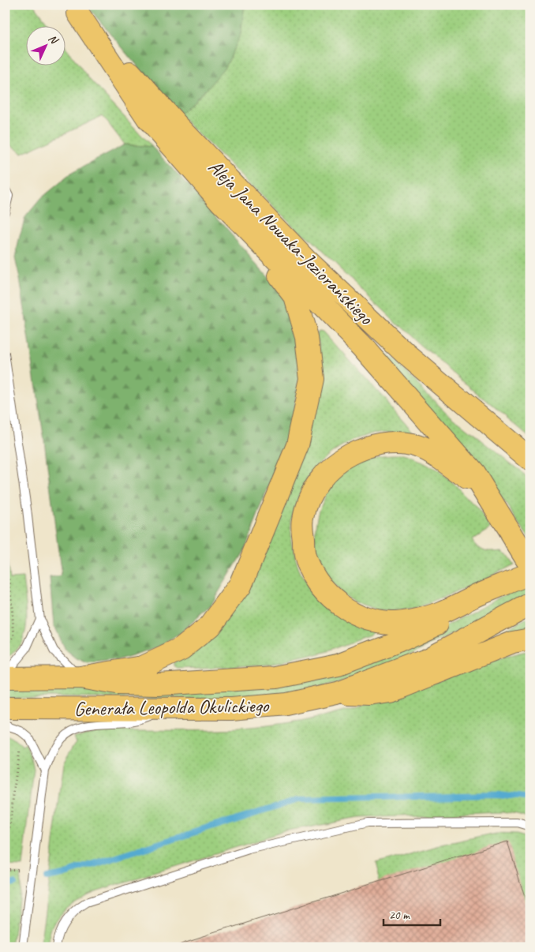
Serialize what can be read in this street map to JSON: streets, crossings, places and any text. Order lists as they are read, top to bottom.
{
  "streets": {
    "main road": ["Aleja Jana Nowaka-Jeziorańskiego", "Generała Leopolda Okulickiego"]
  },
  "scale_bar": "20 m",
  "north": "top right"
}
